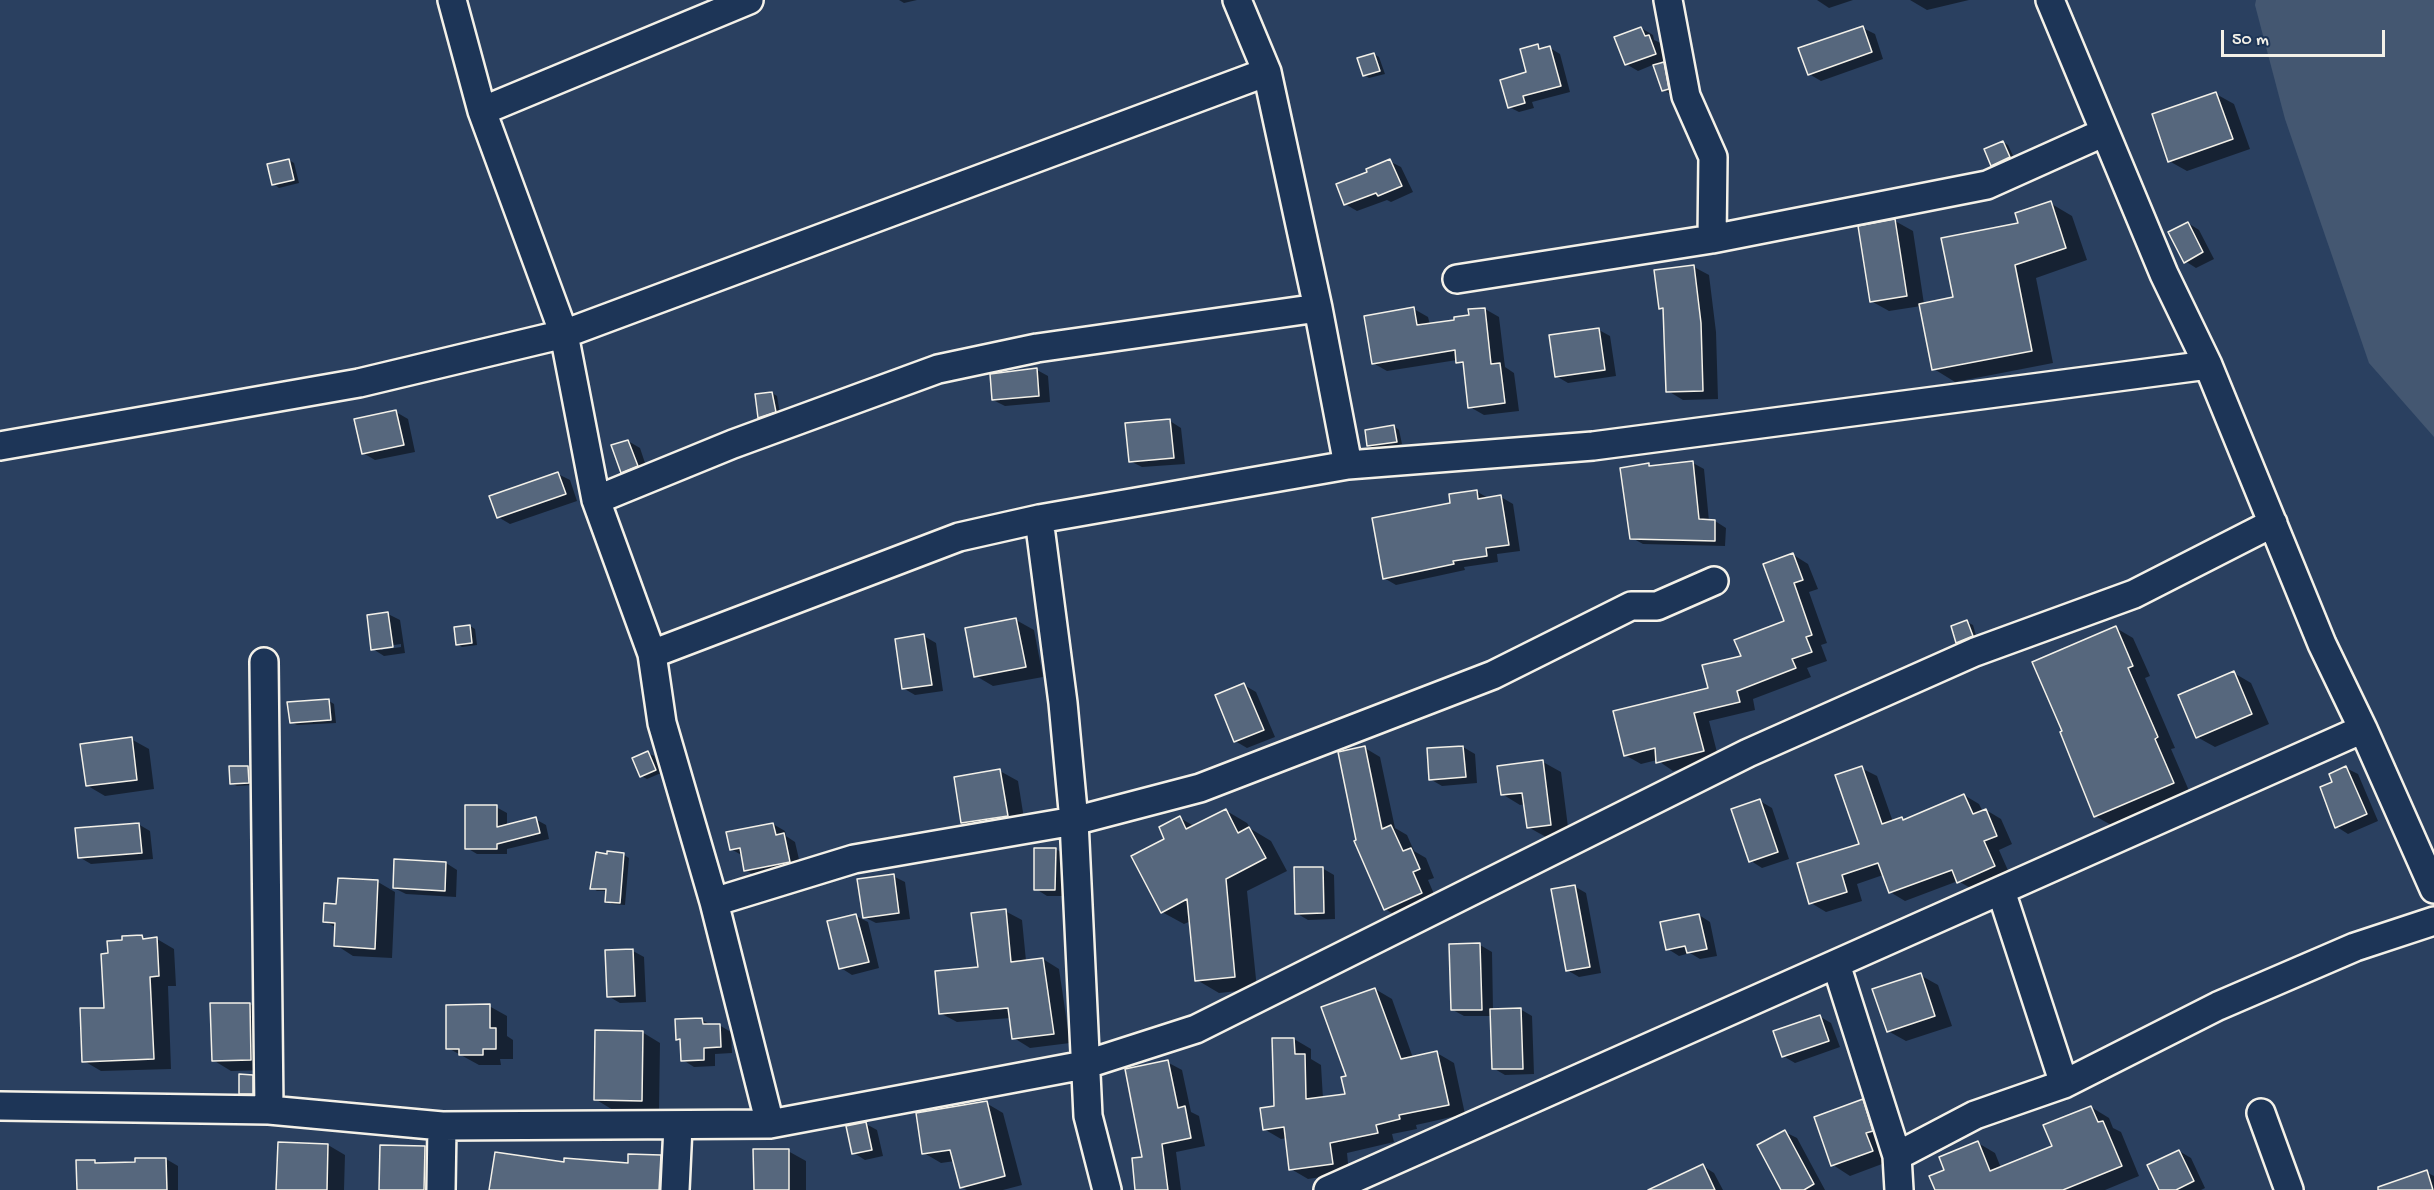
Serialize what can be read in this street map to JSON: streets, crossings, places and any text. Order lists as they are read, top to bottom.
{
  "scale_bar": "50 m"
}
